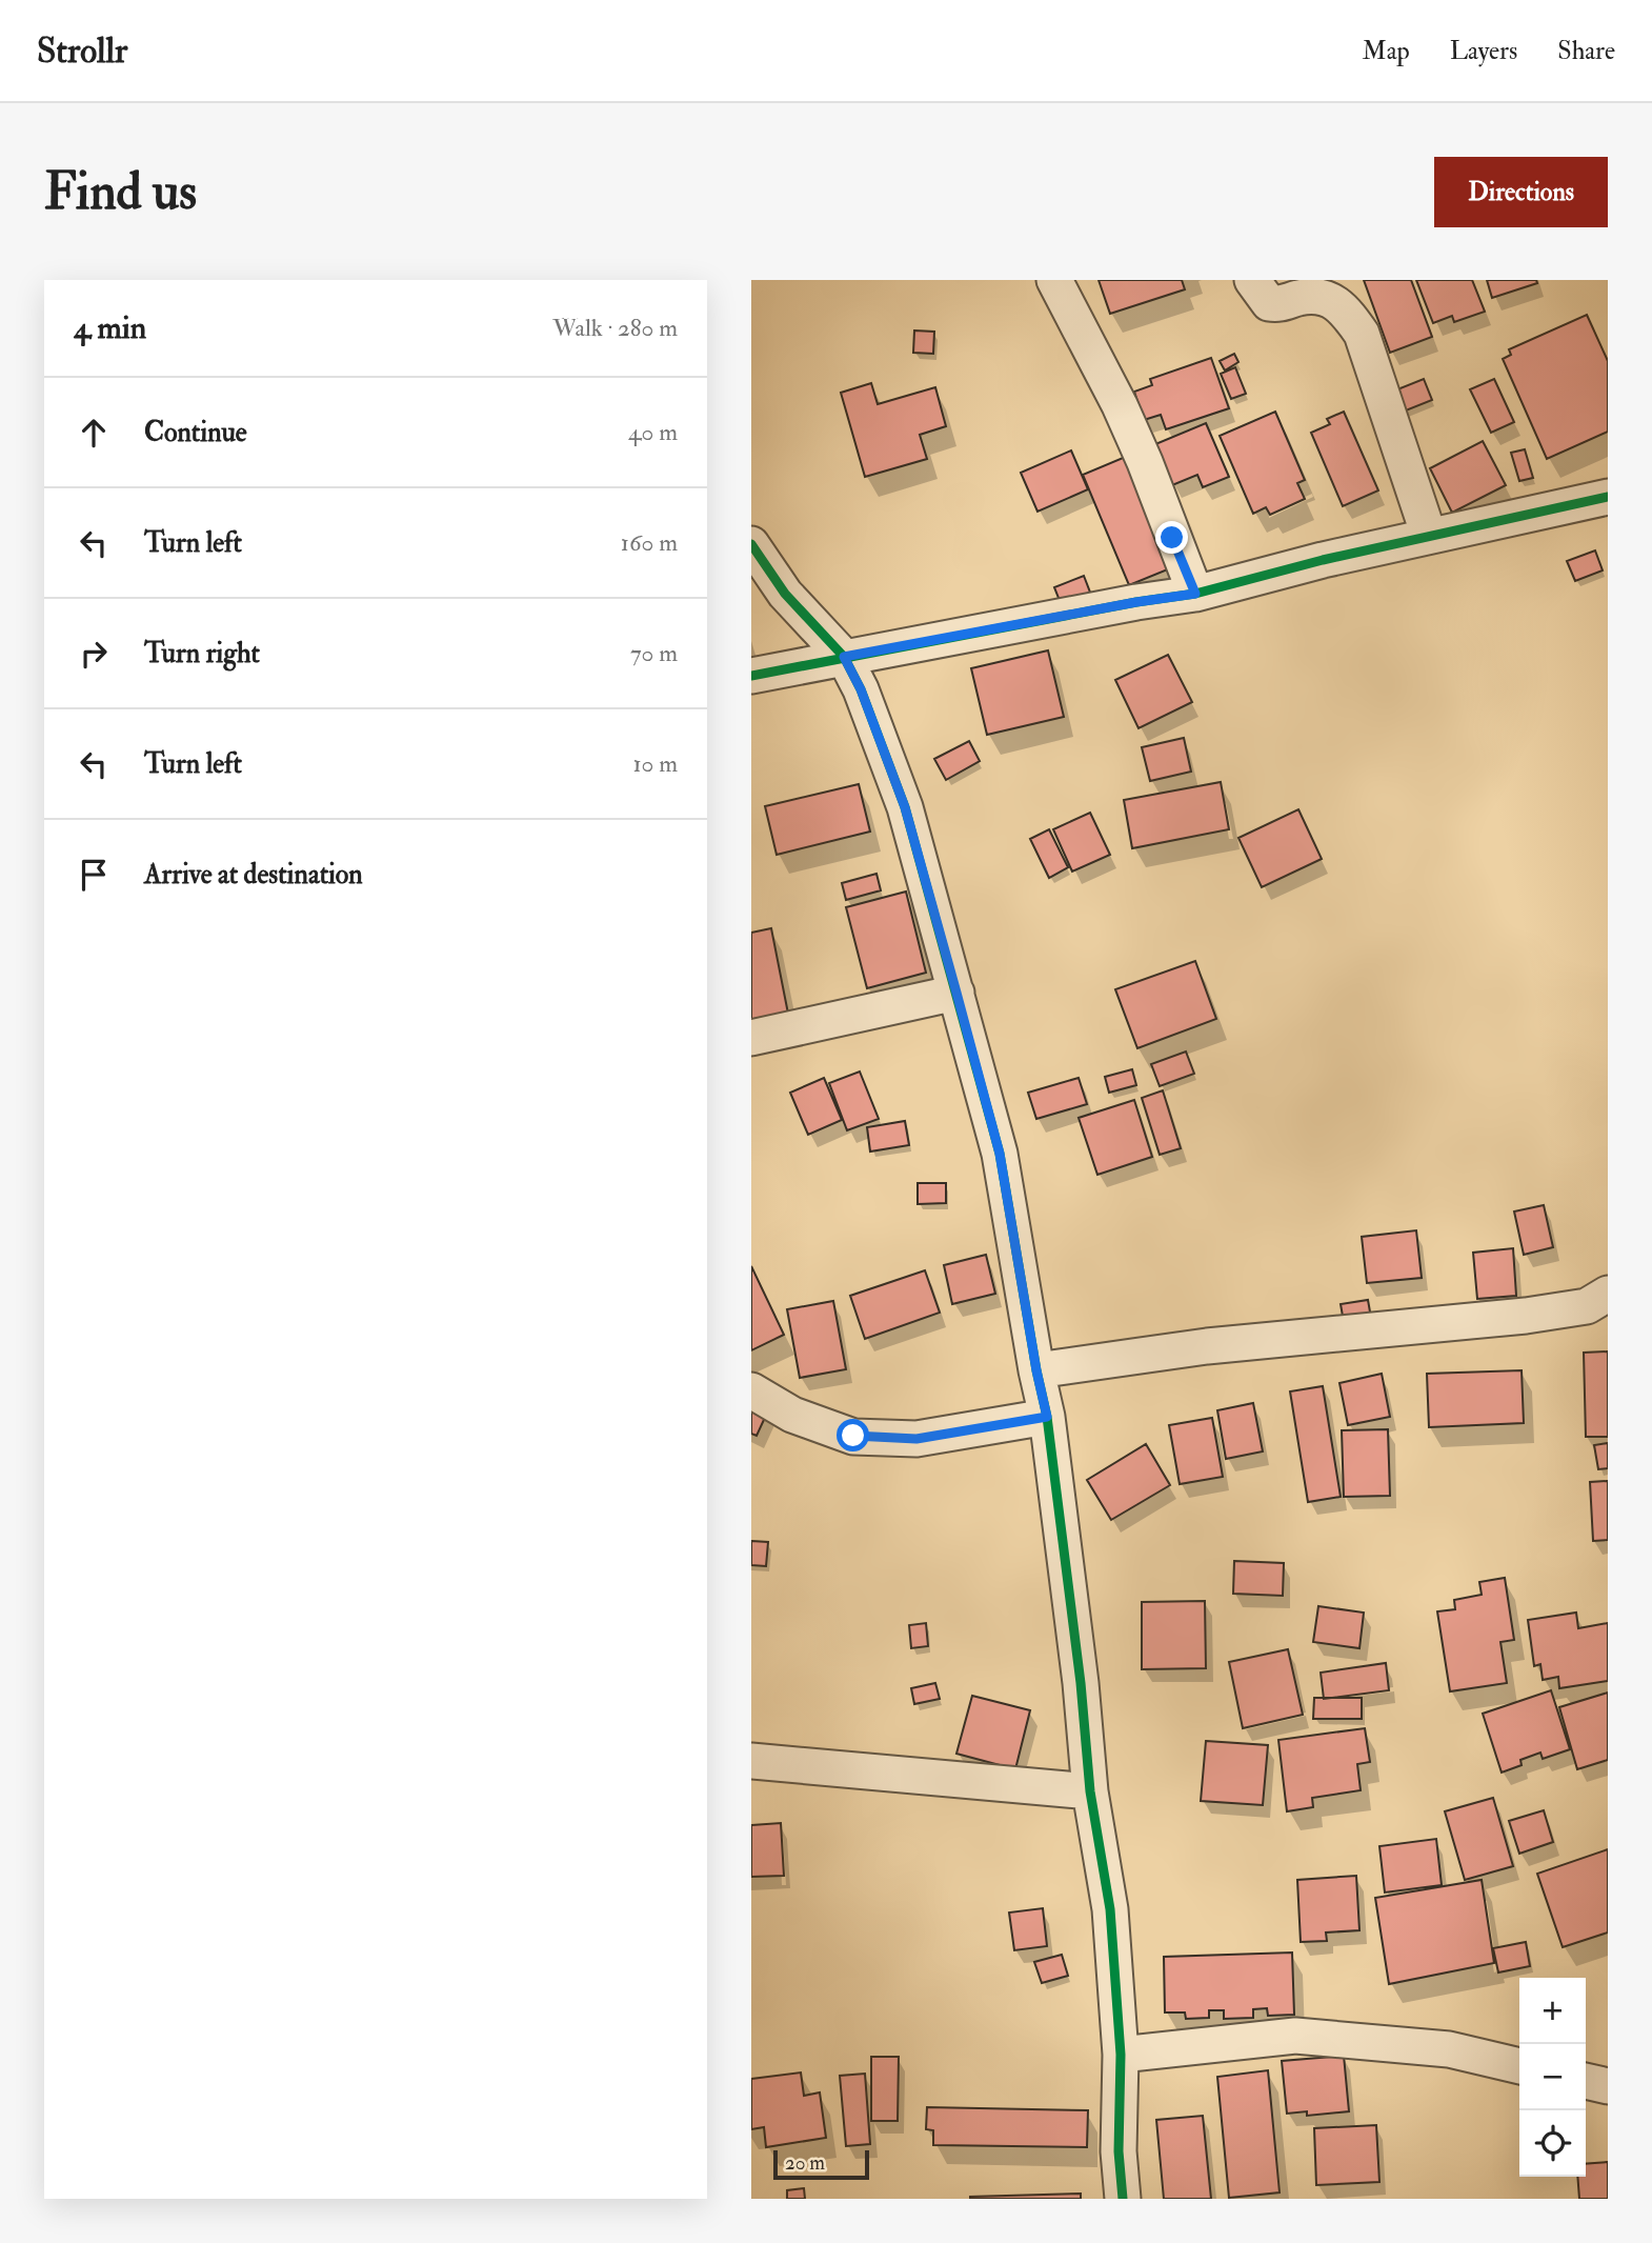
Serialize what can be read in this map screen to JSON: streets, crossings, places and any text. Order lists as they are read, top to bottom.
{
  "scale_bar": "20 m",
  "page": {
    "header": "Strollr",
    "nav": ["Map", "Layers", "Share"],
    "buttons": "Directions",
    "title": "Find us",
    "heading": ["4 min", "Walk · 280 m"],
    "list": [
      ["Continue", "40 m"],
      ["Turn left", "160 m"],
      ["Turn right", "70 m"],
      ["Turn left", "10 m"],
      "Arrive at destination"
    ],
    "map_buttons": ["+", "−"],
    "scale": "20 m"
  }
}
